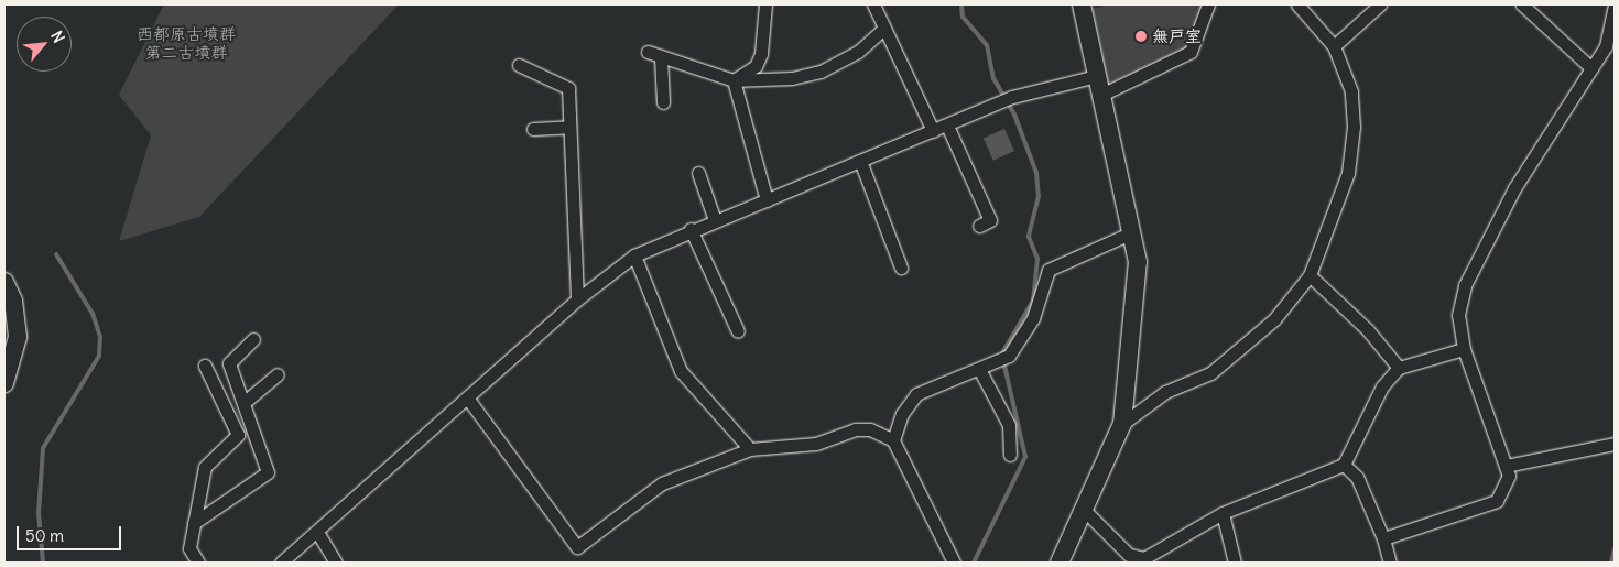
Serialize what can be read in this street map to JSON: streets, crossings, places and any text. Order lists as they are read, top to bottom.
{
  "parks": ["西都原古墳群 第二古墳群"],
  "places": ["無戸室"],
  "scale_bar": "50 m",
  "north": "top right"
}
